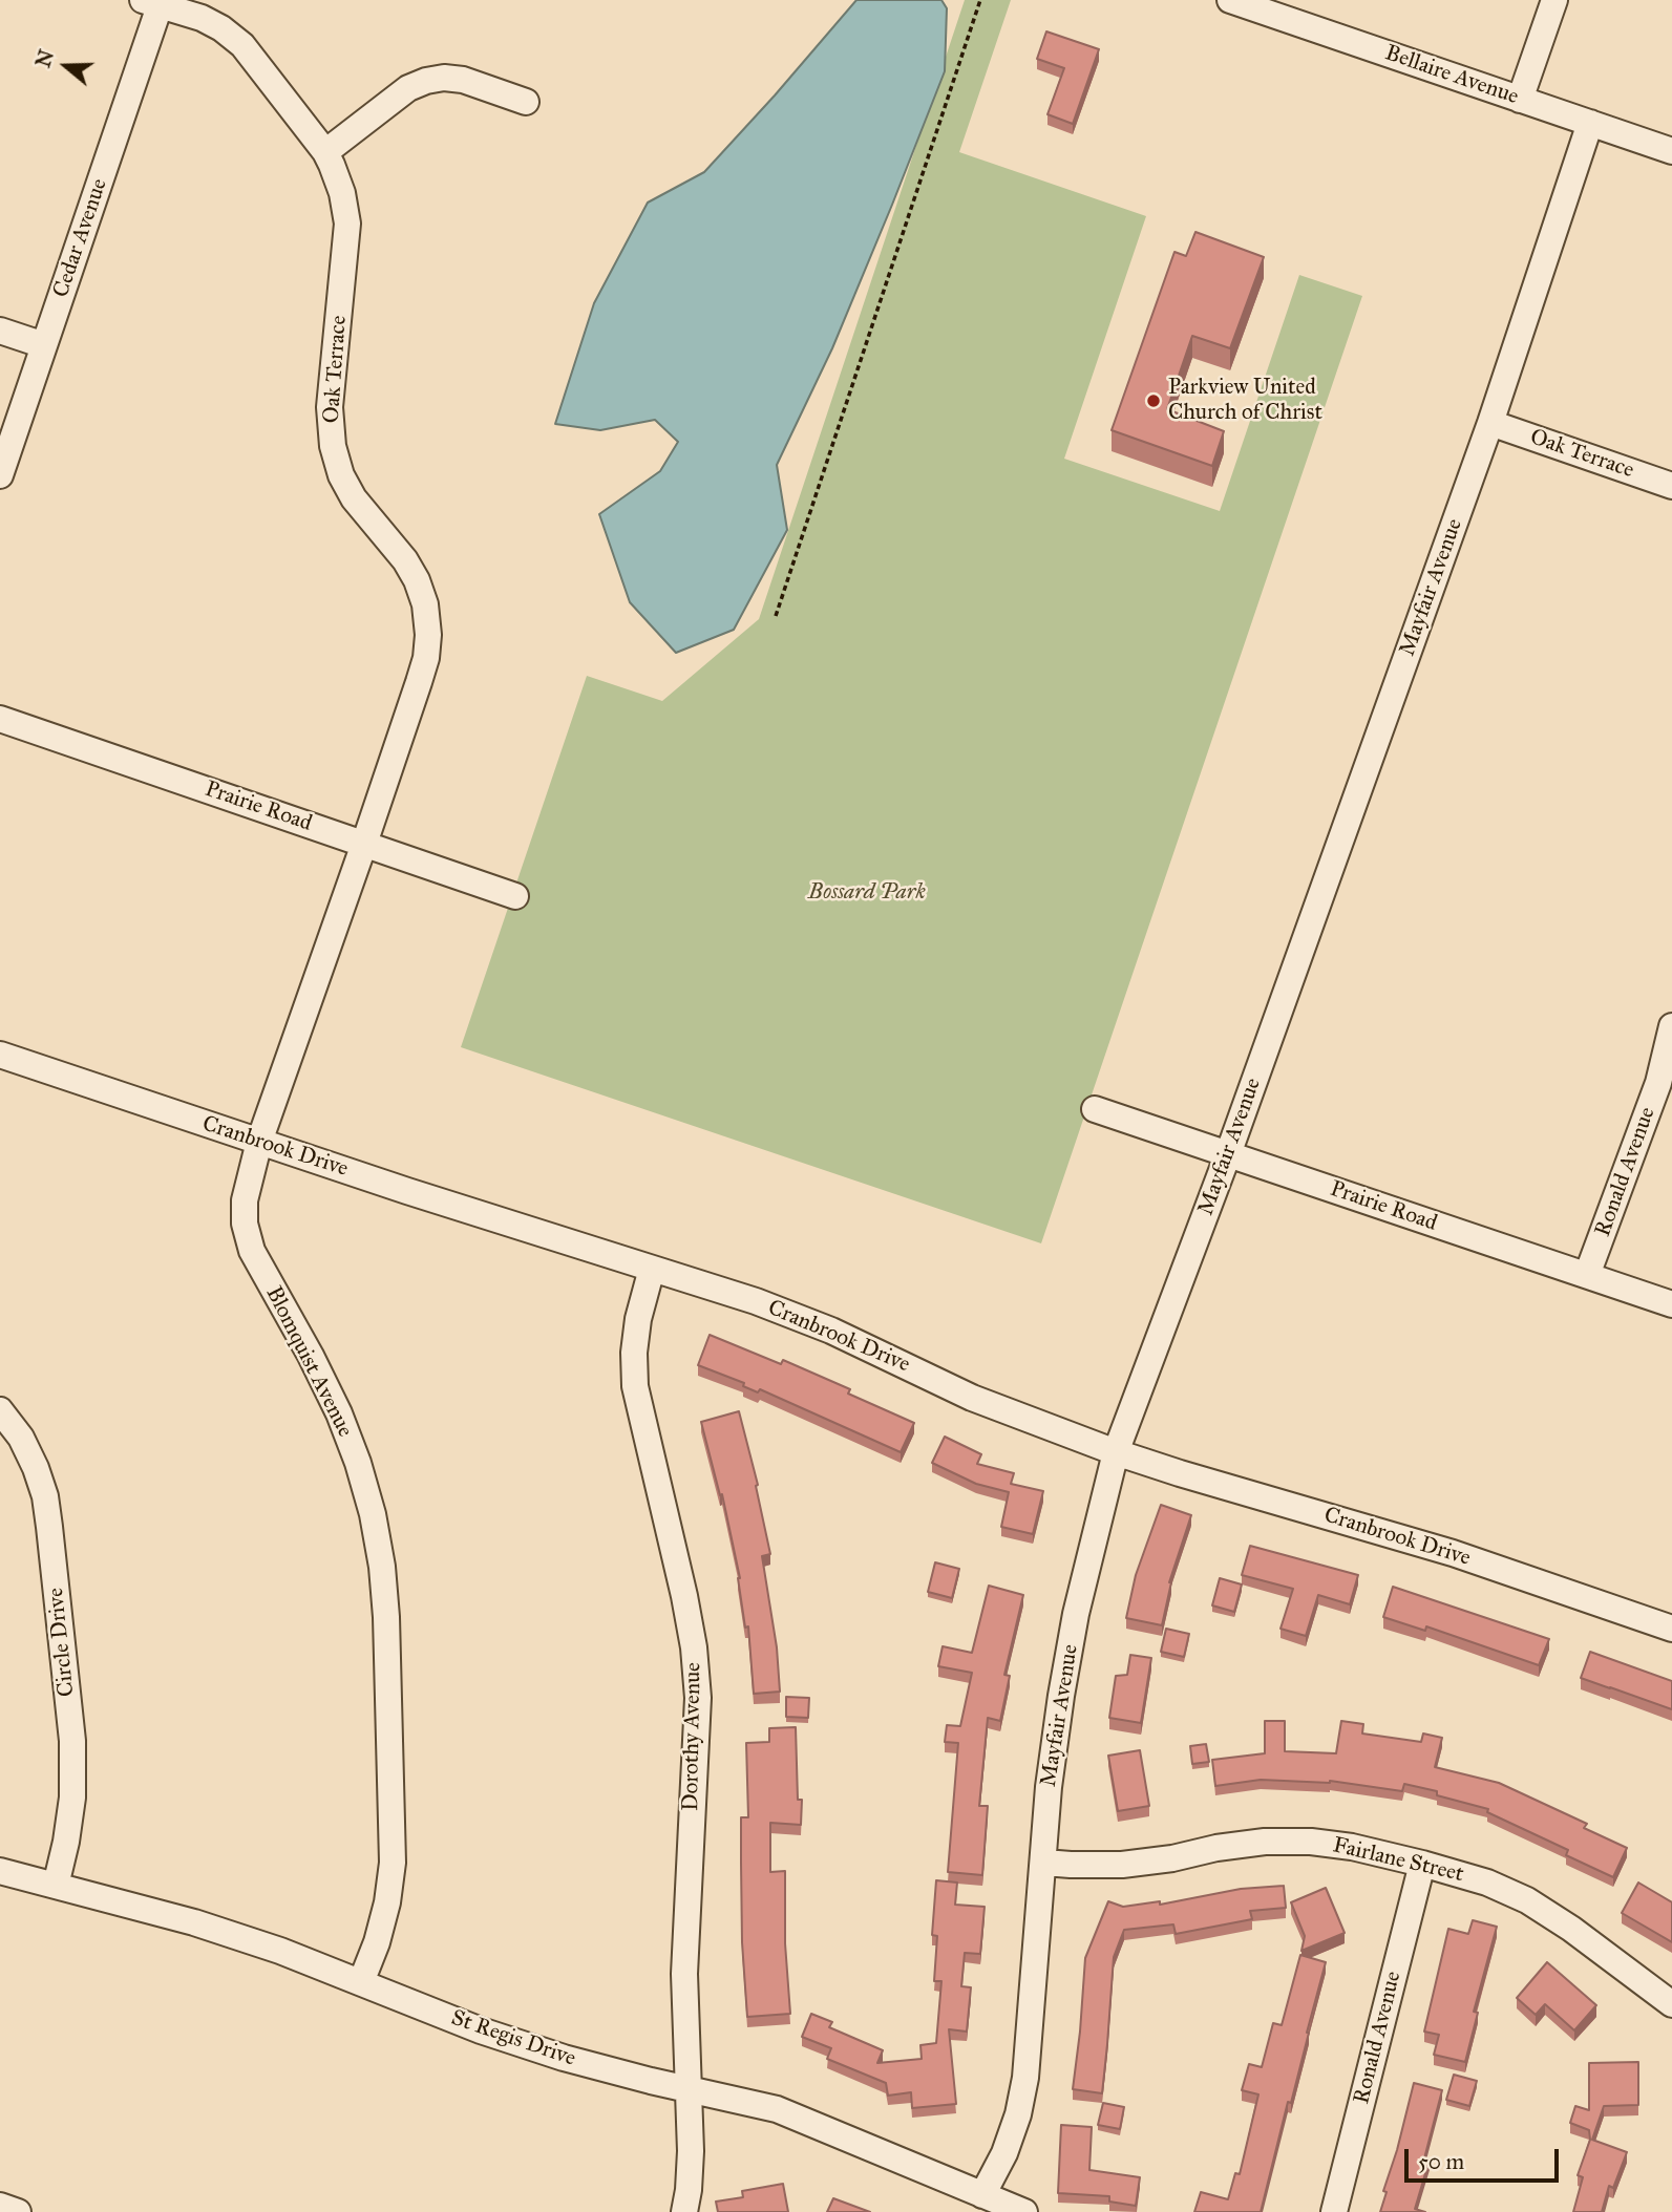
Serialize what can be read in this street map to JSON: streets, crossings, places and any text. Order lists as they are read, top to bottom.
{
  "streets": {
    "street": [
      "Bellaire Avenue",
      "Cedar Avenue",
      "Oak Terrace",
      "Mayfair Avenue",
      "Prairie Road",
      "Cranbrook Drive",
      "Ronald Avenue",
      "Blomquist Avenue",
      "Circle Drive",
      "Dorothy Avenue",
      "Fairlane Street",
      "St Regis Drive"
    ]
  },
  "crossings": [
    ["Bellaire Avenue", "Mayfair Avenue"],
    ["Cedar Avenue", "Oak Terrace"],
    ["Oak Terrace", "Mayfair Avenue"],
    ["Oak Terrace", "Prairie Road"],
    ["Oak Terrace", "Blomquist Avenue"],
    ["Mayfair Avenue", "Prairie Road"],
    ["Mayfair Avenue", "Cranbrook Drive"],
    ["Mayfair Avenue", "Fairlane Street"],
    ["Mayfair Avenue", "St Regis Drive"],
    ["Prairie Road", "Ronald Avenue"],
    ["Prairie Road", "Blomquist Avenue"],
    ["Cranbrook Drive", "Blomquist Avenue"],
    ["Cranbrook Drive", "Dorothy Avenue"],
    ["Ronald Avenue", "Fairlane Street"],
    ["Blomquist Avenue", "St Regis Drive"],
    ["Circle Drive", "St Regis Drive"],
    ["Dorothy Avenue", "St Regis Drive"]
  ],
  "parks": ["Bossard Park"],
  "places": ["Parkview United Church of Christ"],
  "scale_bar": "50 m",
  "north": "left"
}
